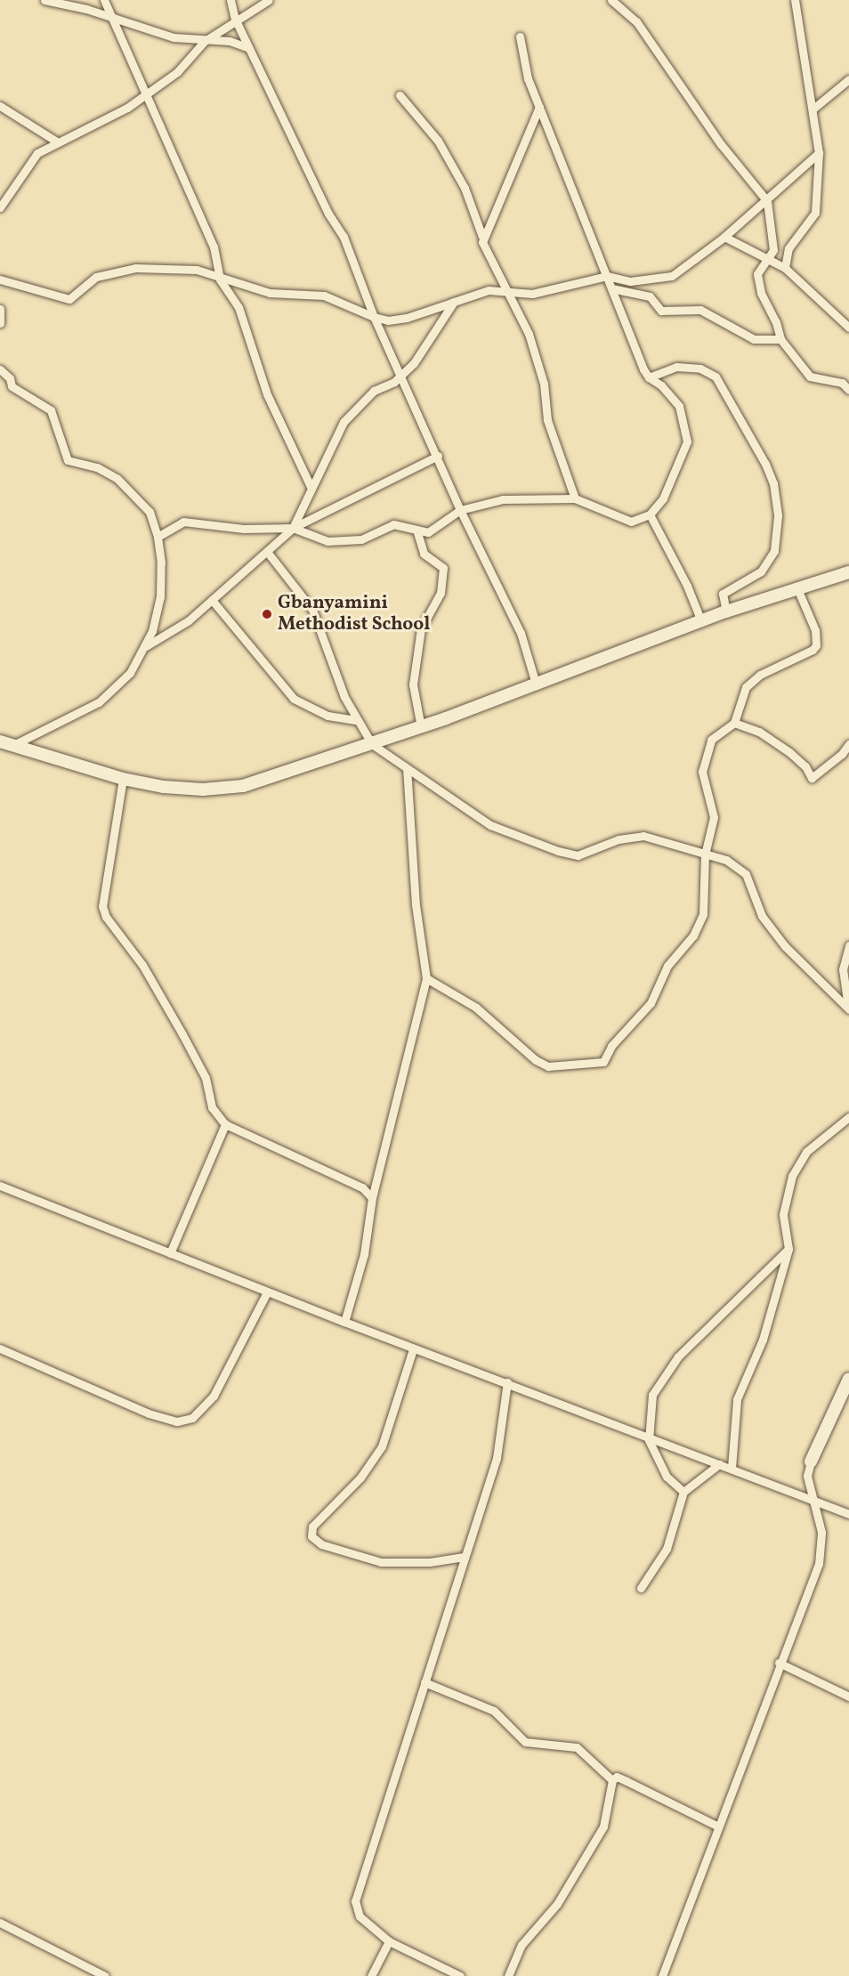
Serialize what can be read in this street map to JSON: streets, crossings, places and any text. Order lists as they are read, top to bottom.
{
  "places": ["Gbanyamini Methodist School"]
}
